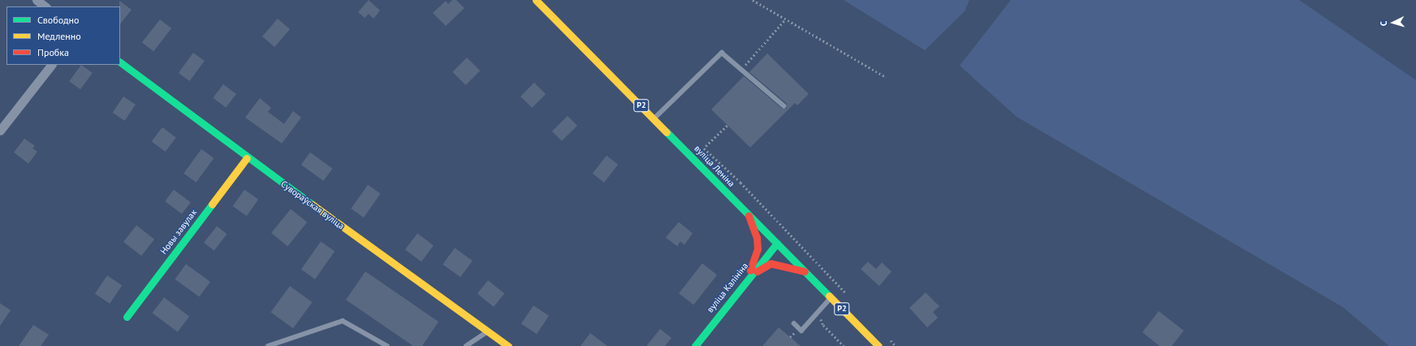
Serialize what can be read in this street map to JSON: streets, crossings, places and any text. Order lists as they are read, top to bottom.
{
  "streets": {
    "street": [
      "Р2",
      "вуліца Леніна",
      "Сувораўская вуліца",
      "Новы завулак",
      "вуліца Калініна"
    ]
  },
  "crossings": [
    ["вуліца Леніна", "вуліца Калініна"],
    ["Сувораўская вуліца", "Новы завулак"]
  ],
  "legend": ["Свободно", "Медленно", "Пробка"],
  "north": "left"
}
